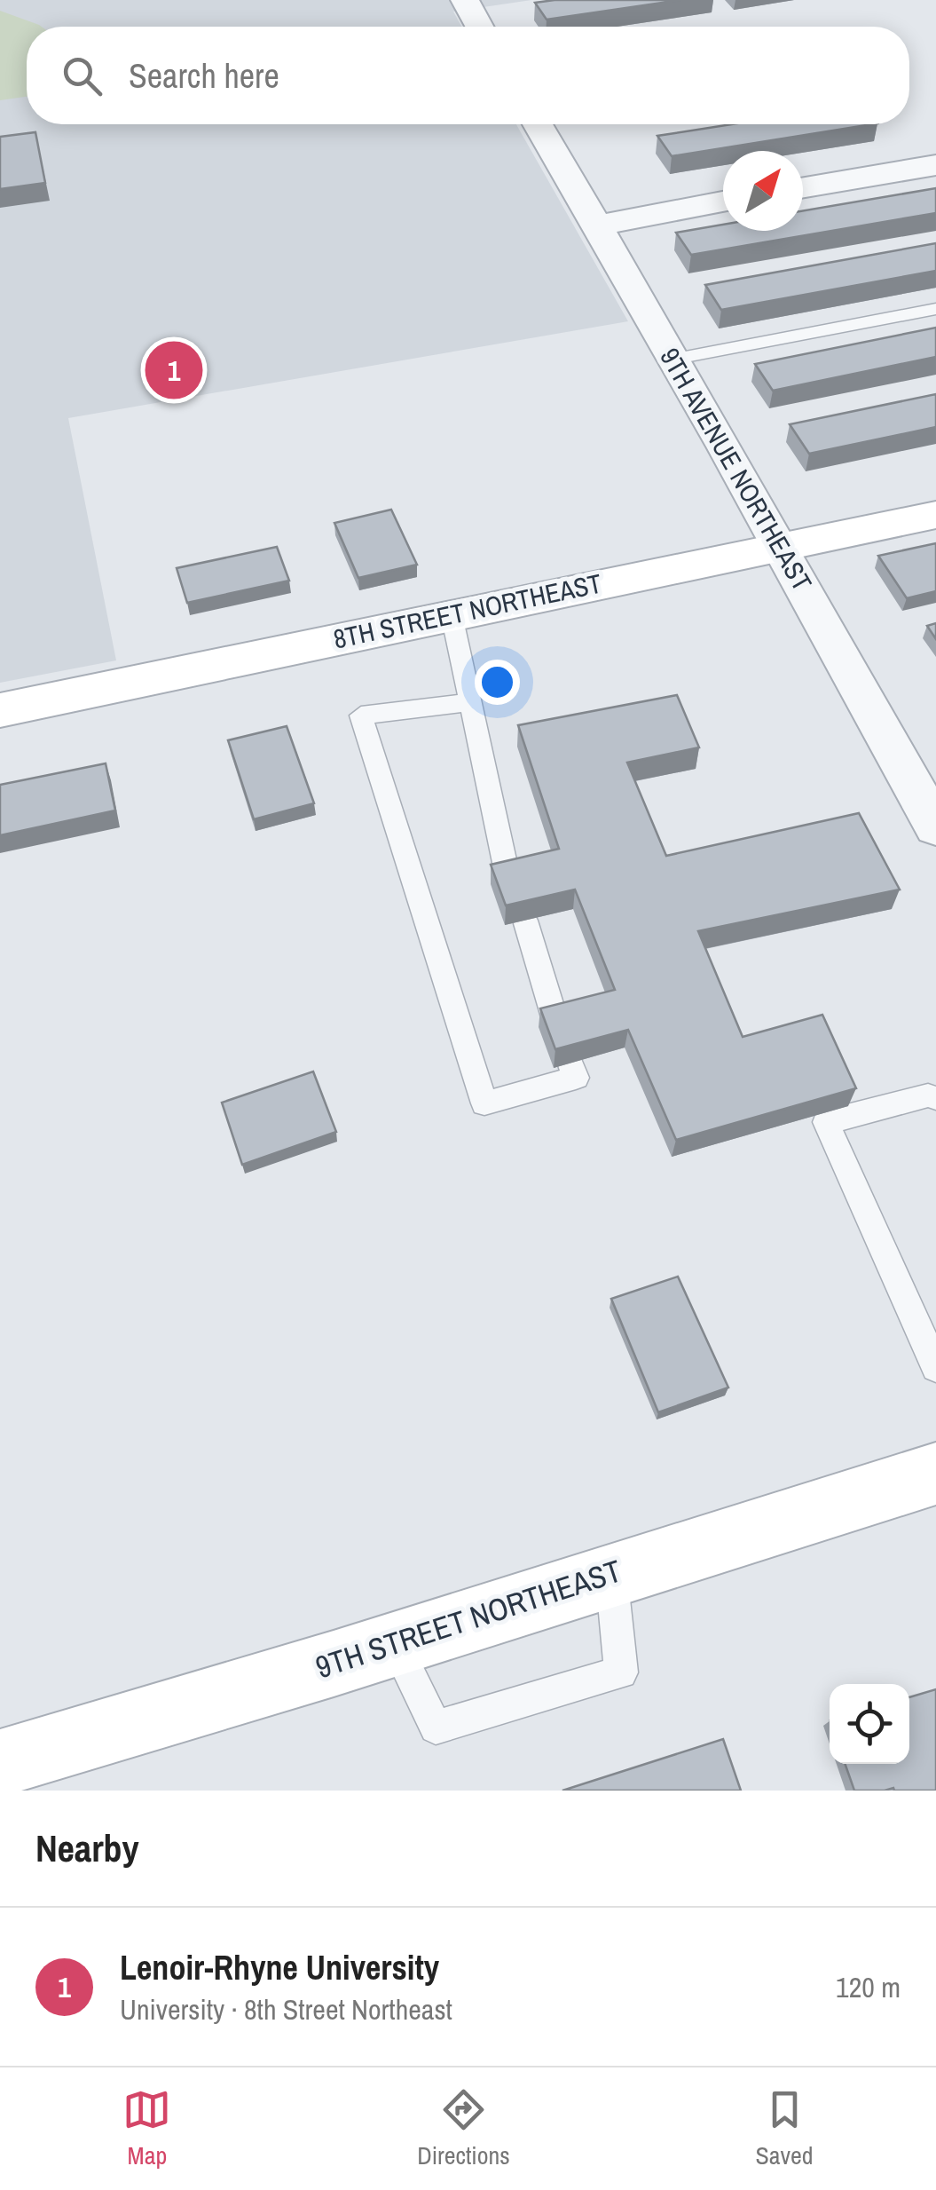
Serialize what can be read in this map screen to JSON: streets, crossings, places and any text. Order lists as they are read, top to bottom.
{
  "streets": {
    "main road": ["8TH STREET NORTHEAST", "9TH STREET NORTHEAST"],
    "street": ["9TH AVENUE NORTHEAST"]
  },
  "crossings": [
    ["9TH AVENUE NORTHEAST", "8TH STREET NORTHEAST"]
  ],
  "north": "top right",
  "page": {
    "search": "Search here",
    "pins": "1",
    "heading": "Nearby",
    "list": [
      {
        "mark": "1",
        "name": "Lenoir-Rhyne University",
        "note": "University · 8th Street Northeast",
        "value": "120 m"
      }
    ],
    "nav": ["Map", "Directions", "Saved"]
  }
}
